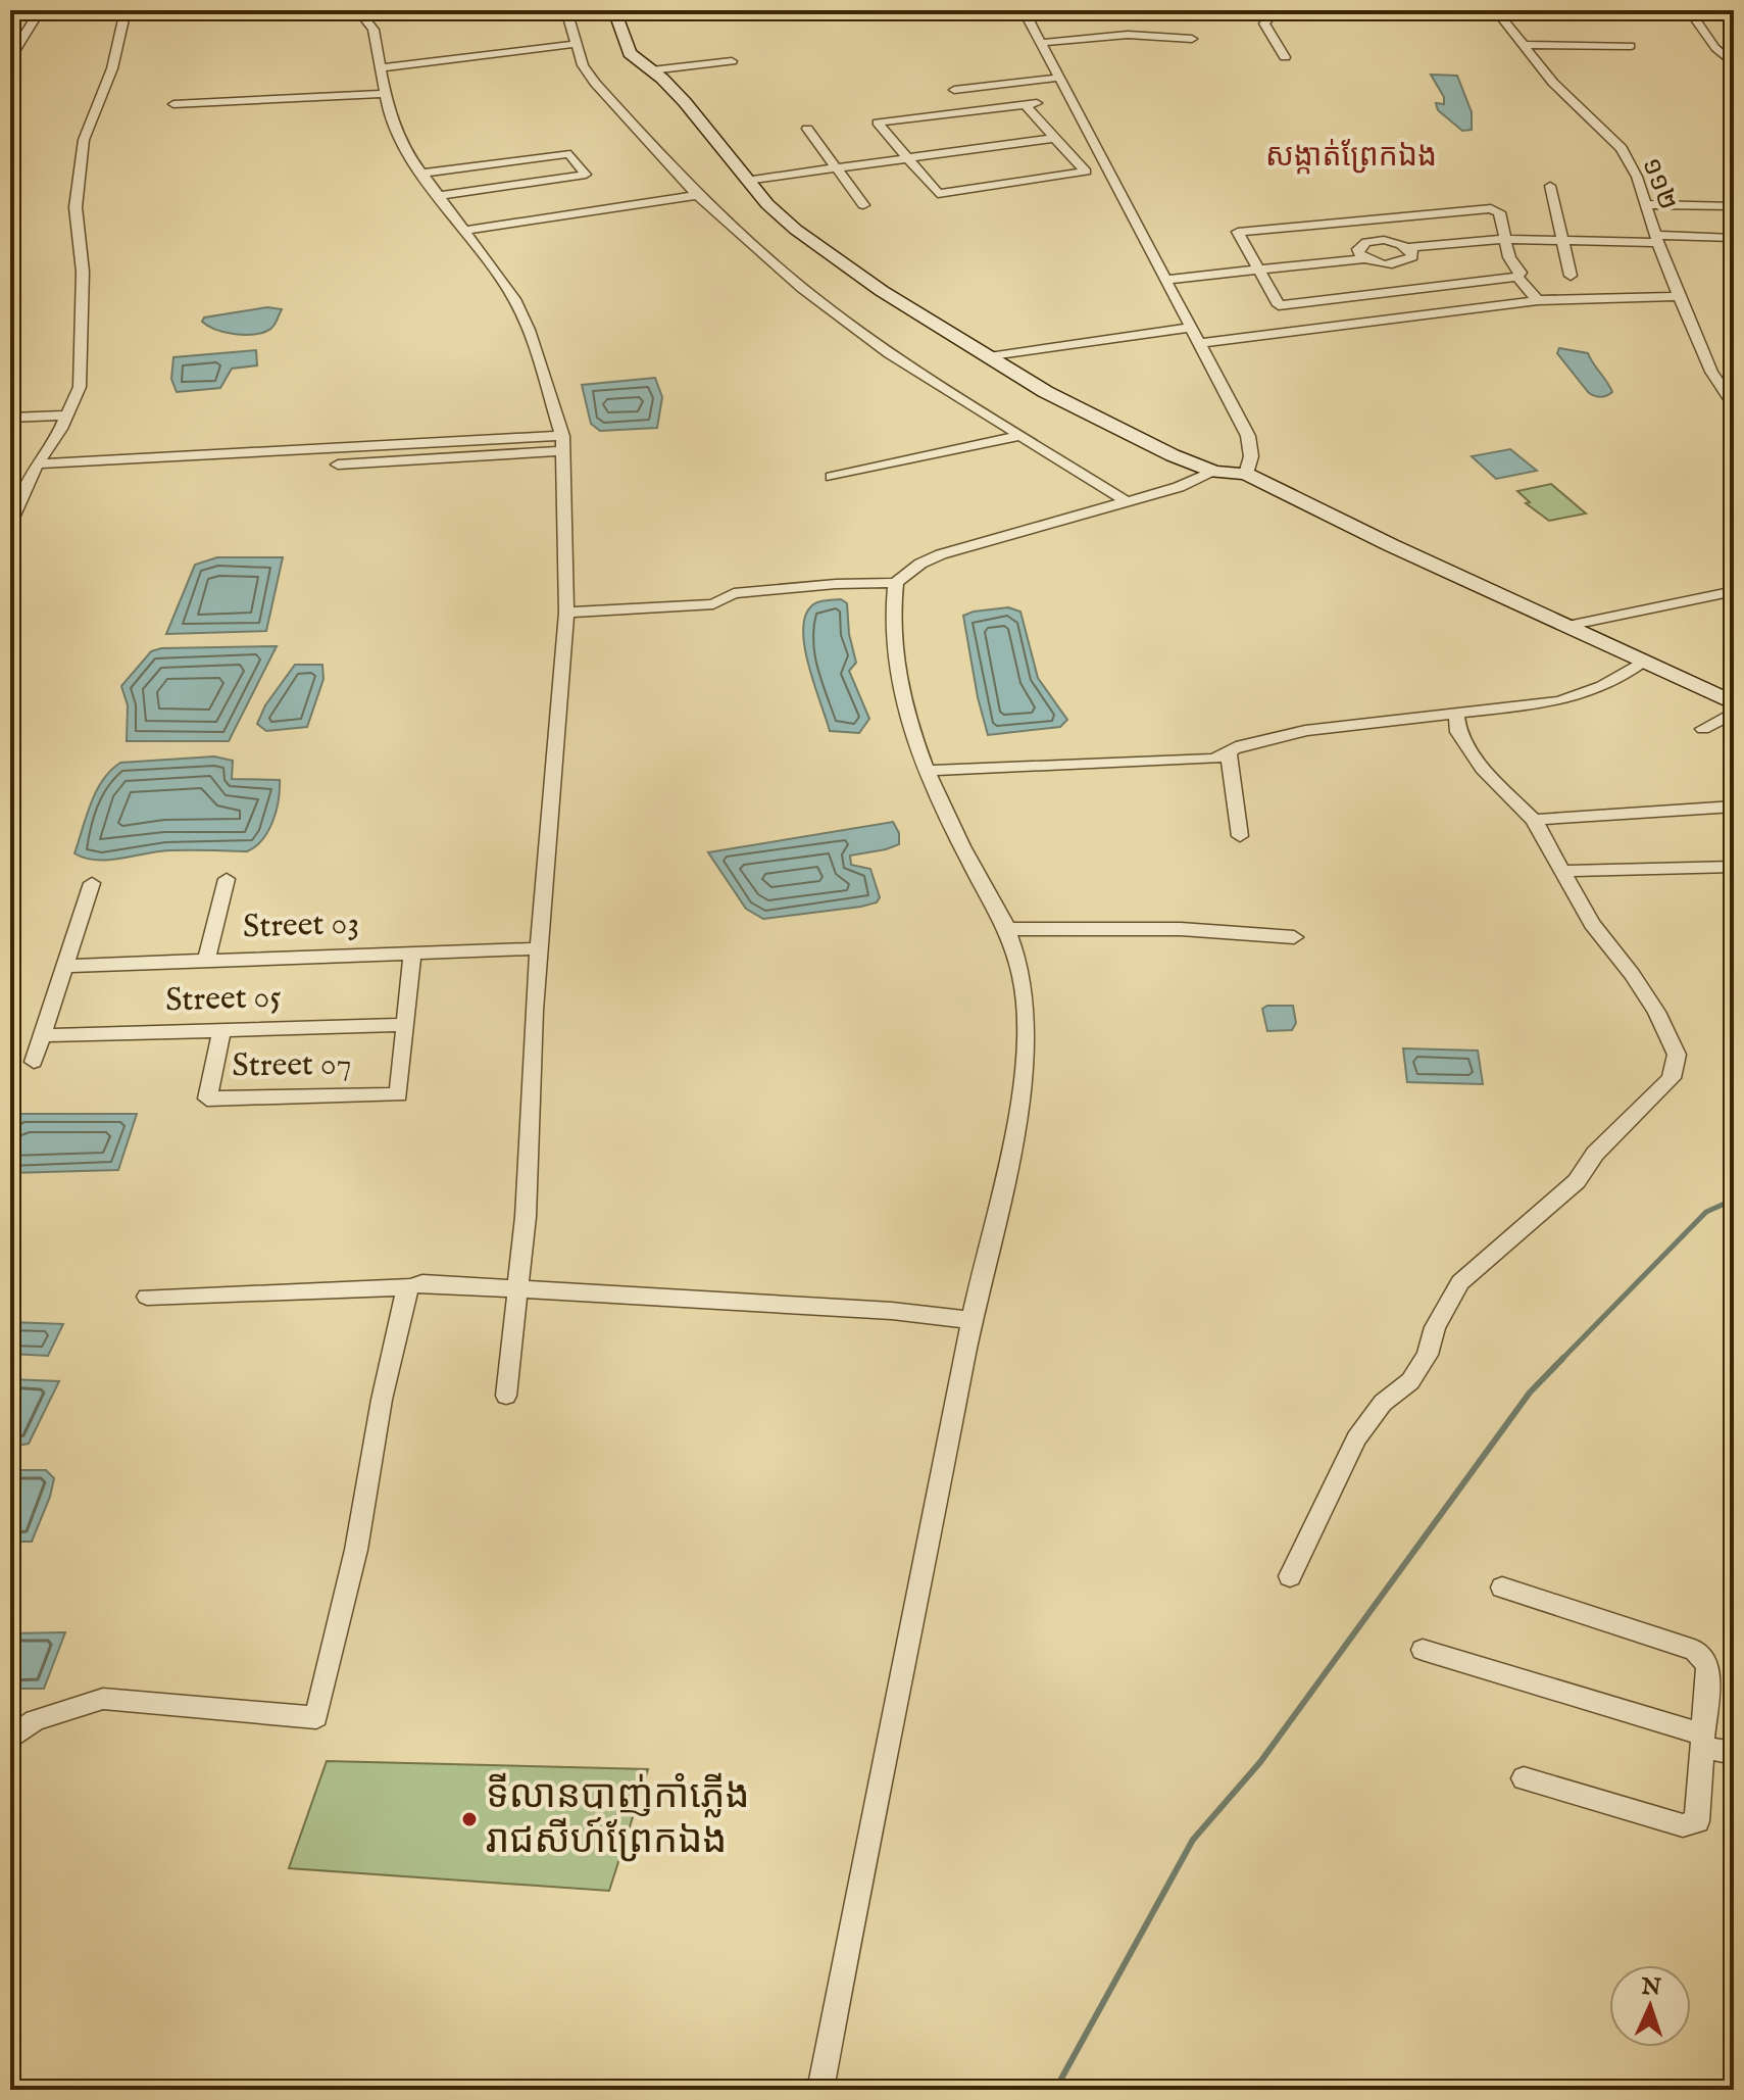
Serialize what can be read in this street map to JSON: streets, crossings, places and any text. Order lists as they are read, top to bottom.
{
  "streets": {
    "street": [
      "១១២",
      "Street 03",
      "Street 05",
      "Street 07"
    ]
  },
  "crossings": [
    ["Street 05", "Street 07"]
  ],
  "districts": ["សង្កាត់ព្រែកឯង"],
  "places": ["ទីលានបាញ់កាំភ្លើង រាជសីហ៍ព្រែកឯង"],
  "north": "top"
}
